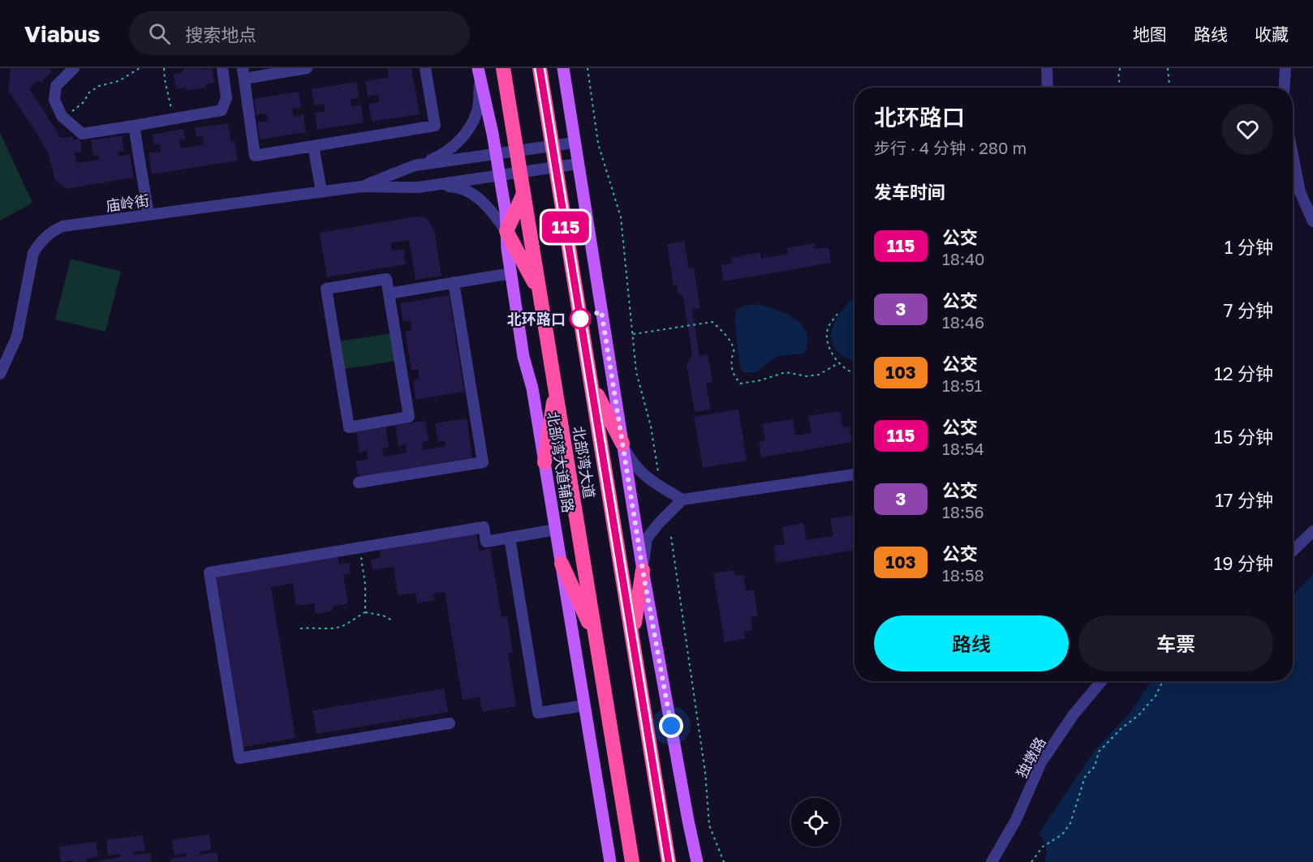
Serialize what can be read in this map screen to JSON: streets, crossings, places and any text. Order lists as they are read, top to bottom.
{
  "streets": {
    "highway": ["北部湾大道"],
    "main road": ["北部湾大道辅路"],
    "street": ["庙岭街", "独墩路"]
  },
  "crossings": [
    ["庙岭街", "北部湾大道辅路"],
    ["庙岭街", "北部湾大道"]
  ],
  "places": ["北环路口"],
  "lines": ["bus line 115"],
  "page": {
    "header": "Viabus",
    "search": "搜索地点",
    "nav": ["地图", "路线", "收藏"],
    "on_map": "115",
    "heading": [
      ["北环路口", "步行 · 4 分钟 · 280 m"],
      "发车时间"
    ],
    "list": [
      {
        "mark": "115",
        "name": "公交",
        "note": "18:40",
        "value": "1 分钟"
      },
      {
        "mark": "3",
        "name": "公交",
        "note": "18:46",
        "value": "7 分钟"
      },
      {
        "mark": "103",
        "name": "公交",
        "note": "18:51",
        "value": "12 分钟"
      },
      {
        "mark": "115",
        "name": "公交",
        "note": "18:54",
        "value": "15 分钟"
      },
      {
        "mark": "3",
        "name": "公交",
        "note": "18:56",
        "value": "17 分钟"
      },
      {
        "mark": "103",
        "name": "公交",
        "note": "18:58",
        "value": "19 分钟"
      }
    ],
    "buttons": ["路线", "车票"]
  }
}
